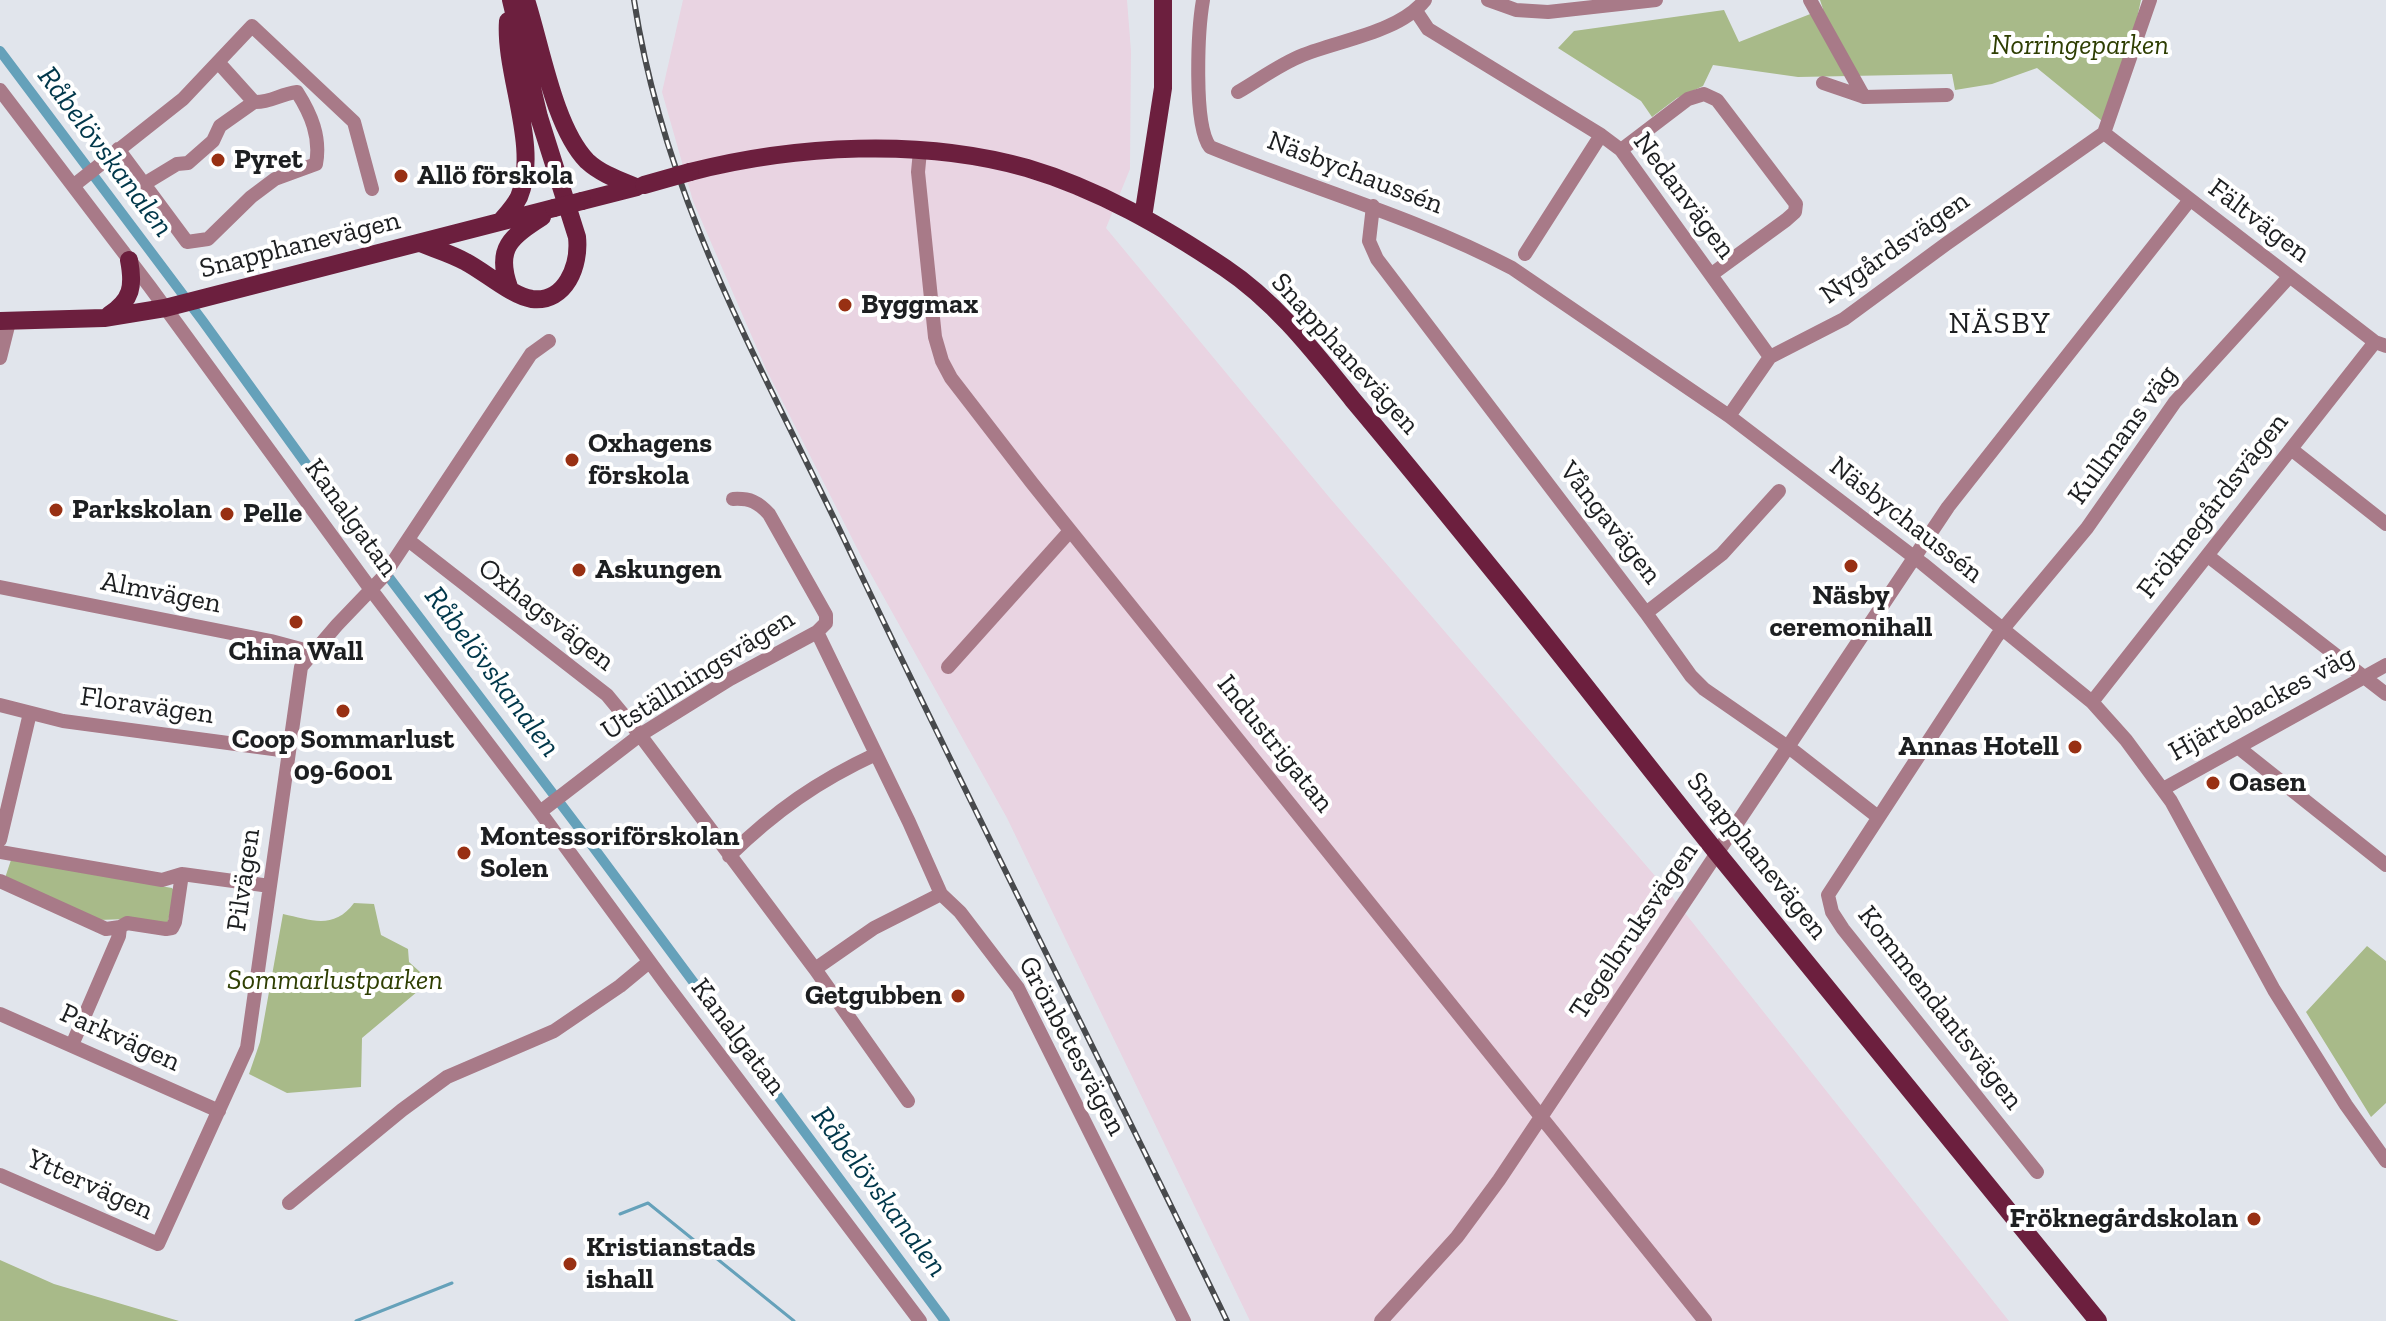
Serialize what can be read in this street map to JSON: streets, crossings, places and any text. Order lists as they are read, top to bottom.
{
  "streets": {
    "main road": ["Snapphanevägen"],
    "street": [
      "Näsbychaussén",
      "Nedanvägen",
      "Fältvägen",
      "Nygårdsvägen",
      "Kullmans väg",
      "Fröknegårdsvägen",
      "Kanalgatan",
      "Vångavägen",
      "Almvägen",
      "Oxhagsvägen",
      "Utställningsvägen",
      "Hjärtebackes väg",
      "Floravägen",
      "Industrigatan",
      "Pilvägen",
      "Tegelbruksvägen",
      "Kommendantsvägen",
      "Parkvägen",
      "Grönbetesvägen",
      "Yttervägen"
    ]
  },
  "crossings": [
    ["Näsbychaussén", "Nygårdsvägen"],
    ["Näsbychaussén", "Kullmans väg"],
    ["Näsbychaussén", "Fröknegårdsvägen"],
    ["Näsbychaussén", "Vångavägen"],
    ["Näsbychaussén", "Hjärtebackes väg"],
    ["Näsbychaussén", "Tegelbruksvägen"],
    ["Näsbychaussén", "Kommendantsvägen"],
    ["Nedanvägen", "Nygårdsvägen"],
    ["Fältvägen", "Nygårdsvägen"],
    ["Fältvägen", "Kullmans väg"],
    ["Fältvägen", "Fröknegårdsvägen"],
    ["Fältvägen", "Tegelbruksvägen"],
    ["Snapphanevägen", "Kanalgatan"],
    ["Snapphanevägen", "Industrigatan"],
    ["Snapphanevägen", "Tegelbruksvägen"],
    ["Kullmans väg", "Kommendantsvägen"],
    ["Kanalgatan", "Utställningsvägen"],
    ["Vångavägen", "Tegelbruksvägen"],
    ["Vångavägen", "Kommendantsvägen"],
    ["Almvägen", "Pilvägen"],
    ["Oxhagsvägen", "Utställningsvägen"],
    ["Utställningsvägen", "Grönbetesvägen"],
    ["Floravägen", "Pilvägen"],
    ["Industrigatan", "Tegelbruksvägen"],
    ["Pilvägen", "Parkvägen"],
    ["Pilvägen", "Yttervägen"]
  ],
  "districts": ["NÄSBY"],
  "water": ["Råbelövskanalen"],
  "parks": ["Norringeparken", "Sommarlustparken"],
  "places": [
    "Pyret",
    "Allö förskola",
    "Byggmax",
    "Oxhagens förskola",
    "Parkskolan",
    "Pelle",
    "Näsby ceremonihall",
    "Askungen",
    "China Wall",
    "Coop Sommarlust 09-6001",
    "Annas Hotell",
    "Oasen",
    "Montessoriförskolan Solen",
    "Getgubben",
    "Fröknegårdskolan",
    "Kristianstads ishall"
  ]
}
